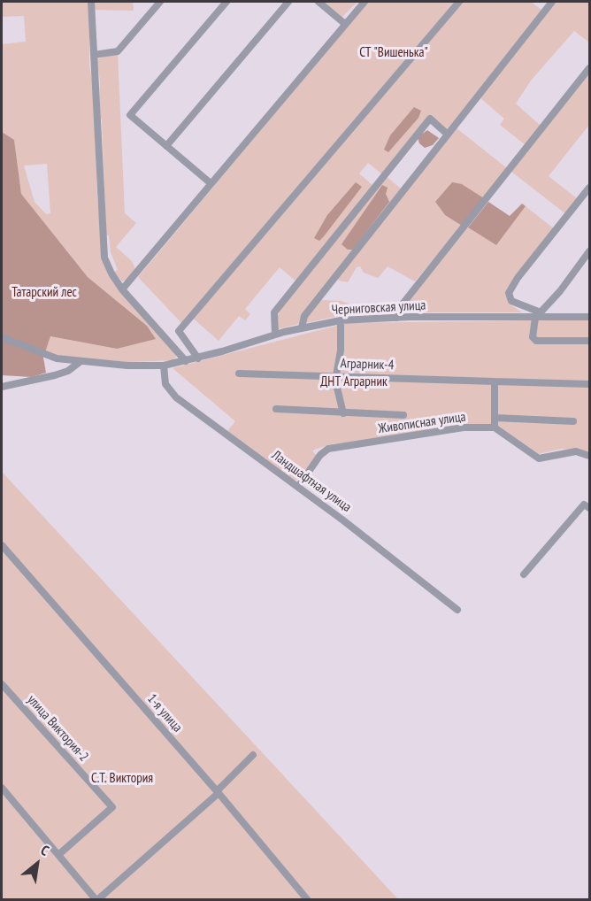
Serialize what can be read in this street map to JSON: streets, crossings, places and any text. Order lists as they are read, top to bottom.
{
  "streets": {
    "street": [
      "Черниговская улица",
      "Аграрник-4",
      "Живописная улица",
      "Ландшафтная улица",
      "1-я улица",
      "улица Виктория-2"
    ]
  },
  "crossings": [
    ["Черниговская улица", "Ландшафтная улица"],
    ["Живописная улица", "Ландшафтная улица"]
  ],
  "parks": [
    "СТ \"Вишенька\"",
    "Татарский лес",
    "ДНТ Аграрник",
    "С.Т. Виктория"
  ],
  "north": "top right"
}
